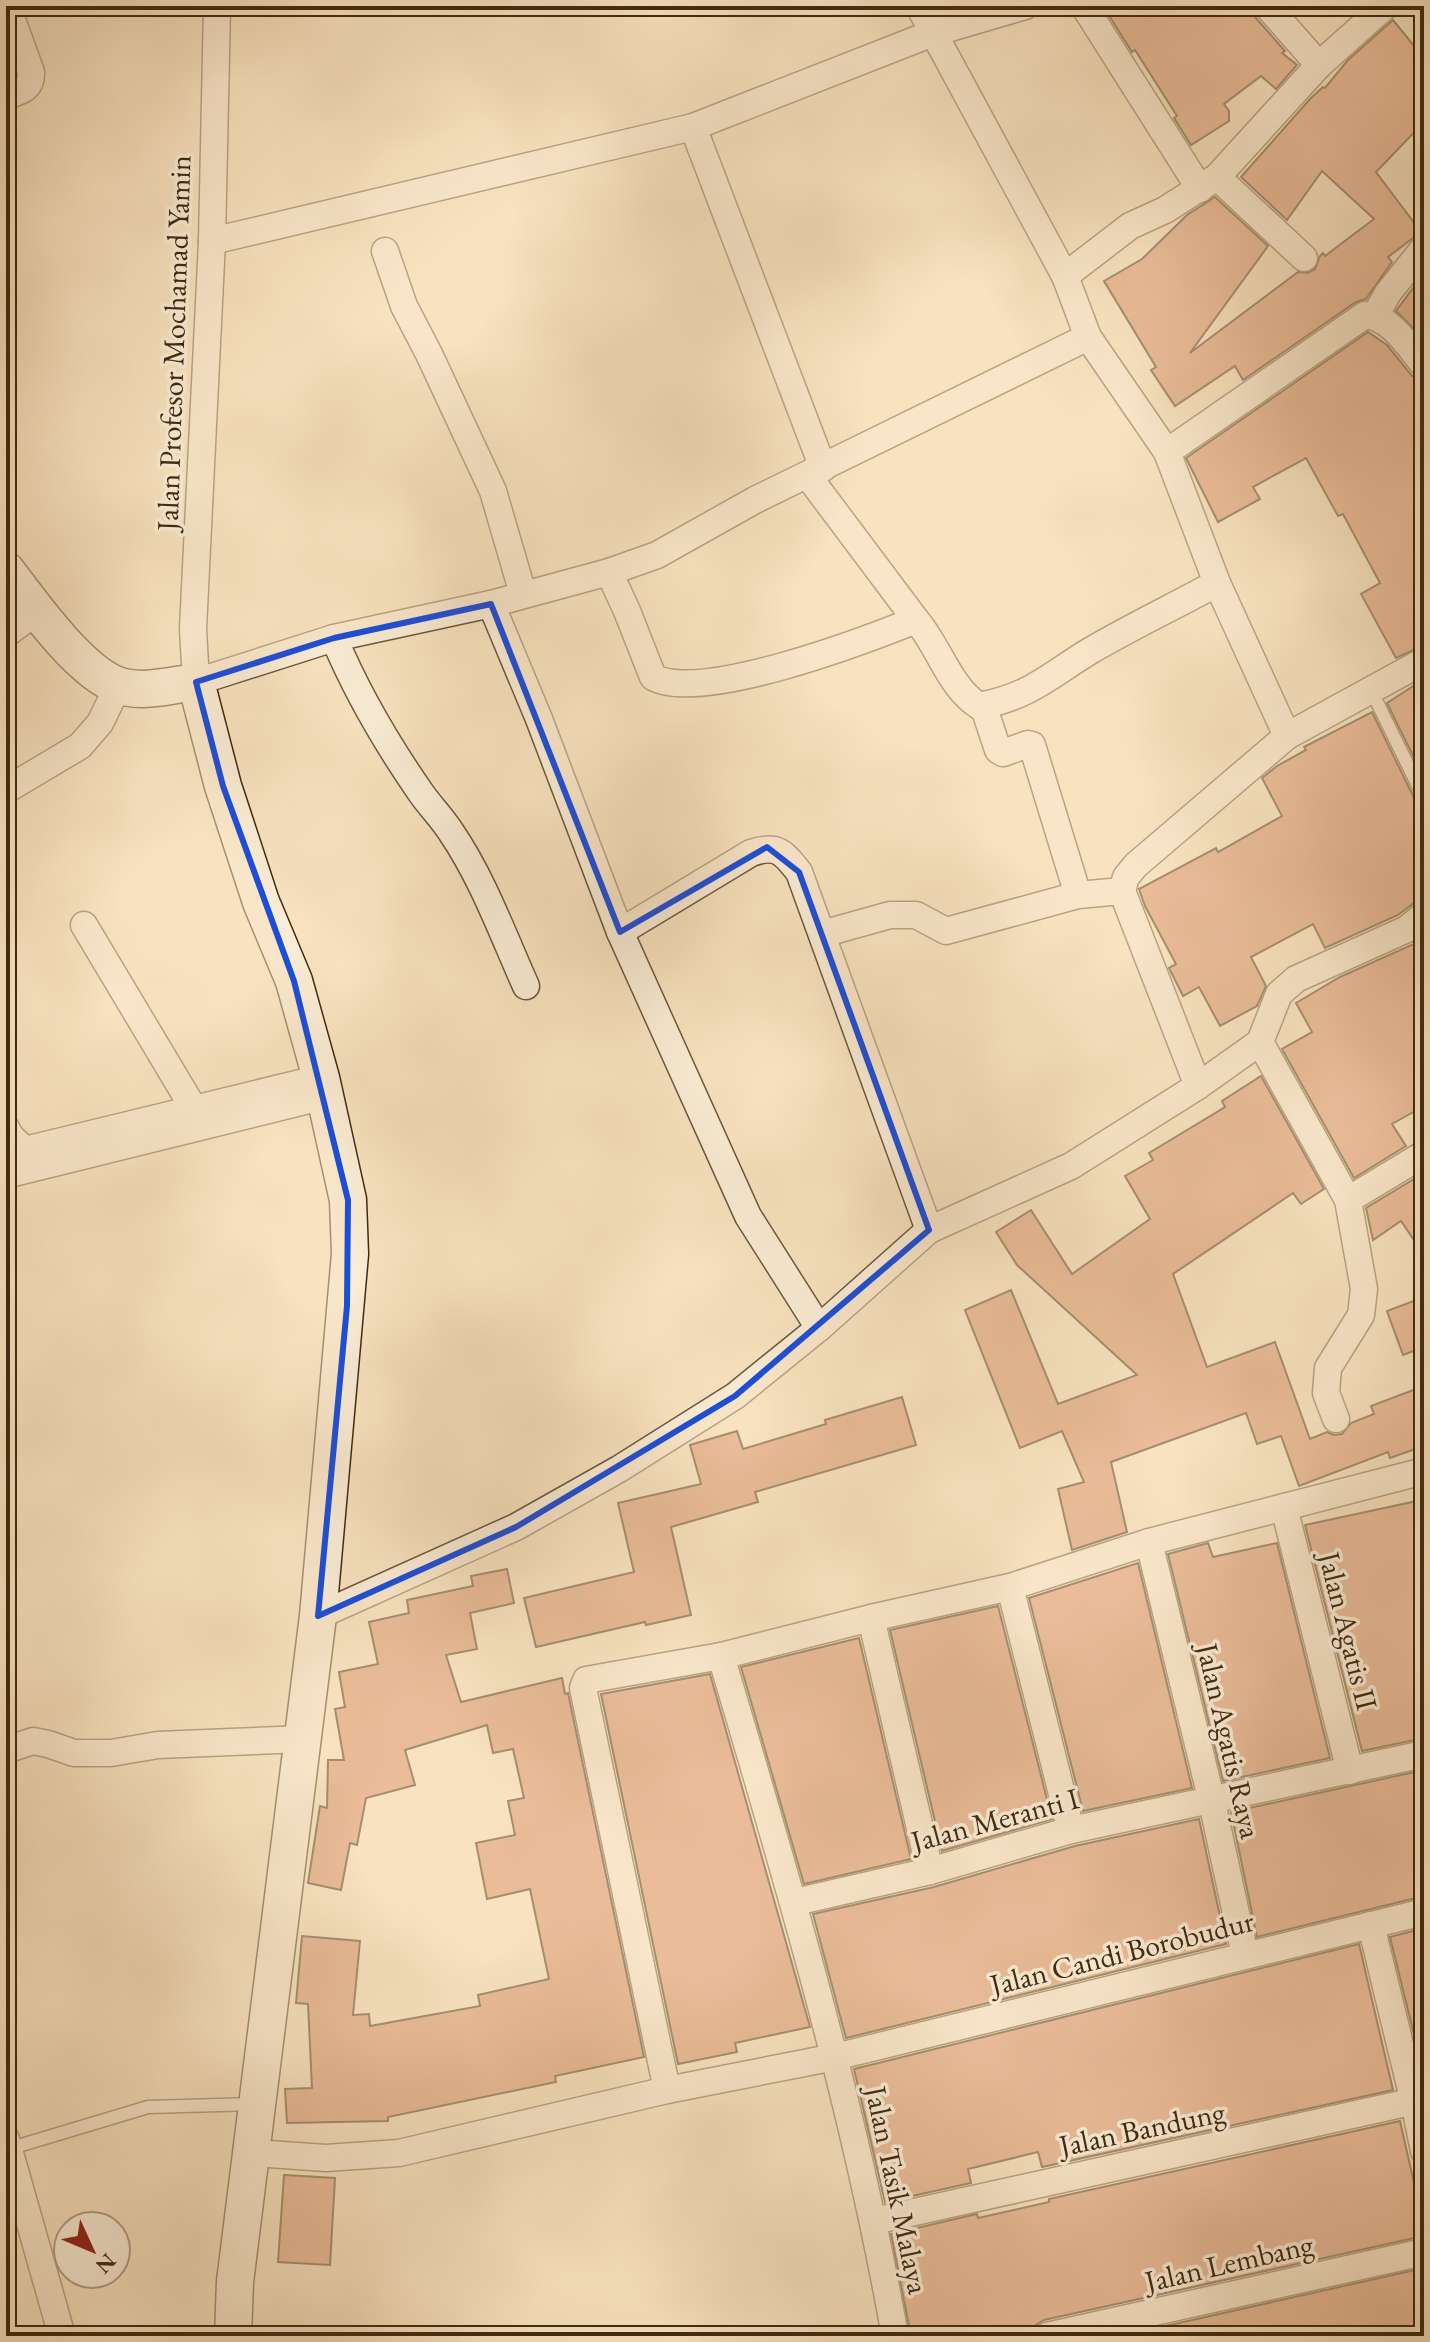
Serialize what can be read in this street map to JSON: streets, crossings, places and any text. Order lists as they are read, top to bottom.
{
  "streets": {
    "street": [
      "Jalan Profesor Mochamad Yamin",
      "Jalan Agatis II",
      "Jalan Agatis Raya",
      "Jalan Meranti I",
      "Jalan Candi Borobudur",
      "Jalan Bandung",
      "Jalan Tasik Malaya",
      "Jalan Lembang"
    ]
  },
  "crossings": [
    ["Jalan Agatis II", "Jalan Meranti I"],
    ["Jalan Agatis Raya", "Jalan Meranti I"],
    ["Jalan Agatis Raya", "Jalan Candi Borobudur"],
    ["Jalan Meranti I", "Jalan Tasik Malaya"],
    ["Jalan Candi Borobudur", "Jalan Tasik Malaya"],
    ["Jalan Bandung", "Jalan Tasik Malaya"]
  ],
  "north": "bottom right"
}
